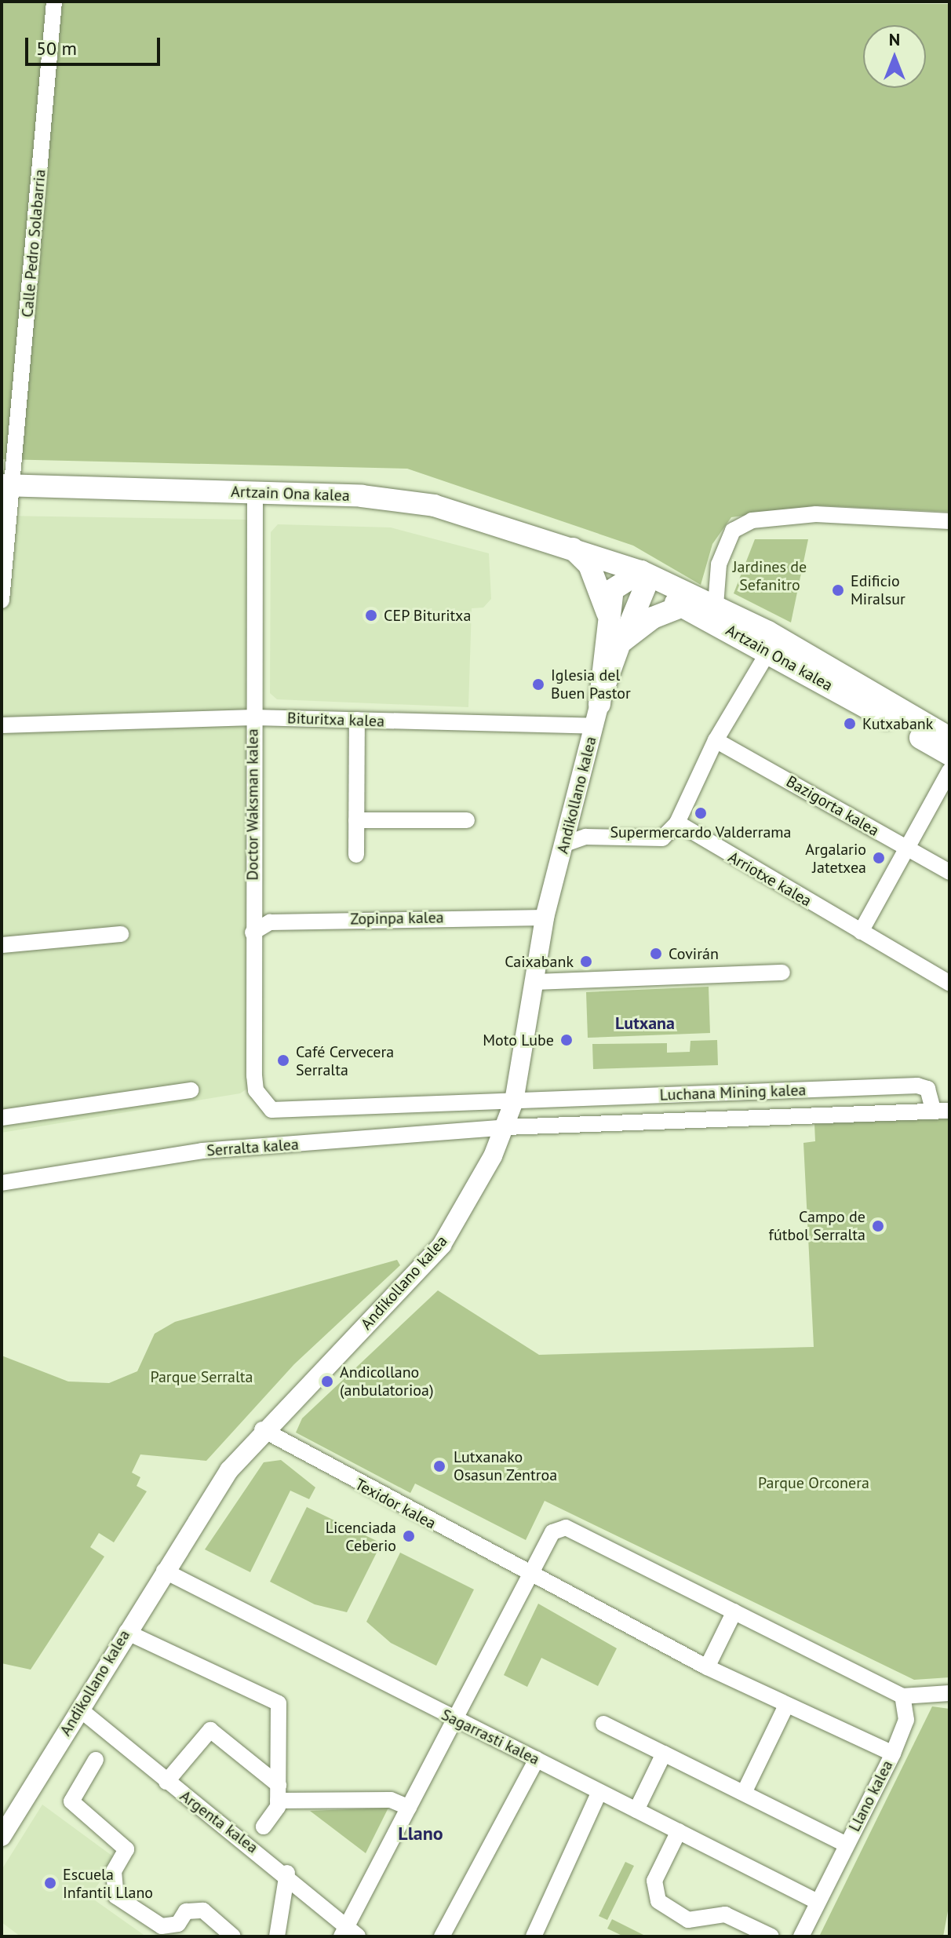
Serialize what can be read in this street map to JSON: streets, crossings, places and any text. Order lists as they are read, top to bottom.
{
  "streets": {
    "main road": ["Artzain Ona kalea"],
    "street": [
      "Calle Pedro Solabarria",
      "Bituritxa kalea",
      "Andikollano kalea",
      "Doctor Waksman kalea",
      "Bazigorta kalea",
      "Arriotxe kalea",
      "Zopinpa kalea",
      "Luchana Mining kalea",
      "Serralta kalea",
      "Texidor kalea",
      "Sagarrasti kalea",
      "Llano kalea",
      "Argenta kalea"
    ]
  },
  "crossings": [
    ["Calle Pedro Solabarria", "Artzain Ona kalea"],
    ["Artzain Ona kalea", "Doctor Waksman kalea"],
    ["Bituritxa kalea", "Andikollano kalea"],
    ["Bituritxa kalea", "Doctor Waksman kalea"],
    ["Andikollano kalea", "Doctor Waksman kalea"],
    ["Andikollano kalea", "Zopinpa kalea"],
    ["Andikollano kalea", "Luchana Mining kalea"],
    ["Andikollano kalea", "Serralta kalea"],
    ["Andikollano kalea", "Texidor kalea"],
    ["Andikollano kalea", "Sagarrasti kalea"],
    ["Andikollano kalea", "Argenta kalea"],
    ["Doctor Waksman kalea", "Zopinpa kalea"],
    ["Doctor Waksman kalea", "Luchana Mining kalea"],
    ["Luchana Mining kalea", "Serralta kalea"],
    ["Texidor kalea", "Llano kalea"],
    ["Sagarrasti kalea", "Llano kalea"]
  ],
  "districts": ["Lutxana", "Llano"],
  "parks": ["Jardines de Sefanitro", "Parque Serralta", "Parque Orconera"],
  "places": [
    "Edificio Miralsur",
    "CEP Bituritxa",
    "Iglesia del Buen Pastor",
    "Kutxabank",
    "Supermercardo Valderrama",
    "Argalario Jatetxea",
    "Covirán",
    "Caixabank",
    "Moto Lube",
    "Café Cervecera Serralta",
    "Campo de fútbol Serralta",
    "Andicollano (anbulatorioa)",
    "Lutxanako Osasun Zentroa",
    "Licenciada Ceberio",
    "Escuela Infantil Llano"
  ],
  "scale_bar": "50 m",
  "north": "top"
}
